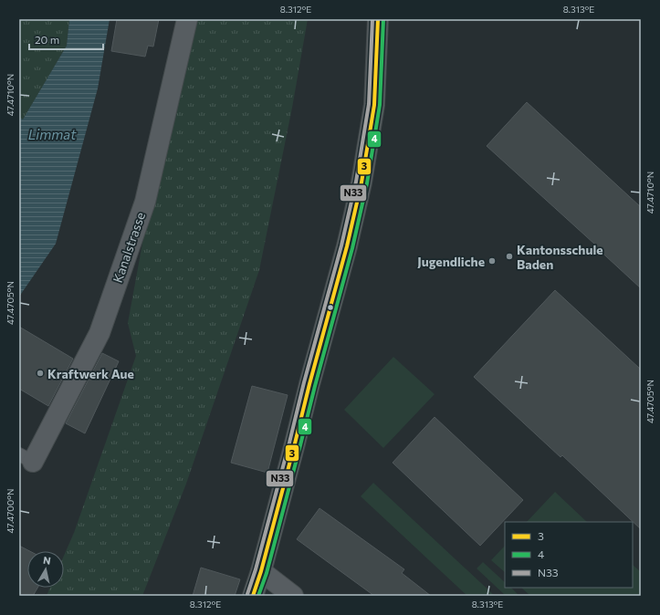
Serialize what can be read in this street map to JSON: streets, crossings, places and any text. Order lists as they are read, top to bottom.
{
  "streets": {
    "street": ["Kanalstrasse"]
  },
  "water": ["Limmat"],
  "places": ["Kantonsschule Baden", "Jugendliche", "Kraftwerk Aue"],
  "lines": ["transit line 3", "transit line 4", "transit line N33"],
  "legend": ["3", "4", "N33"],
  "scale_bar": "20 m",
  "north": "top",
  "coordinates": [
    "8.312°E",
    "8.313°E",
    "47.4710°N",
    "47.4705°N",
    "47.4700°N"
  ]
}
